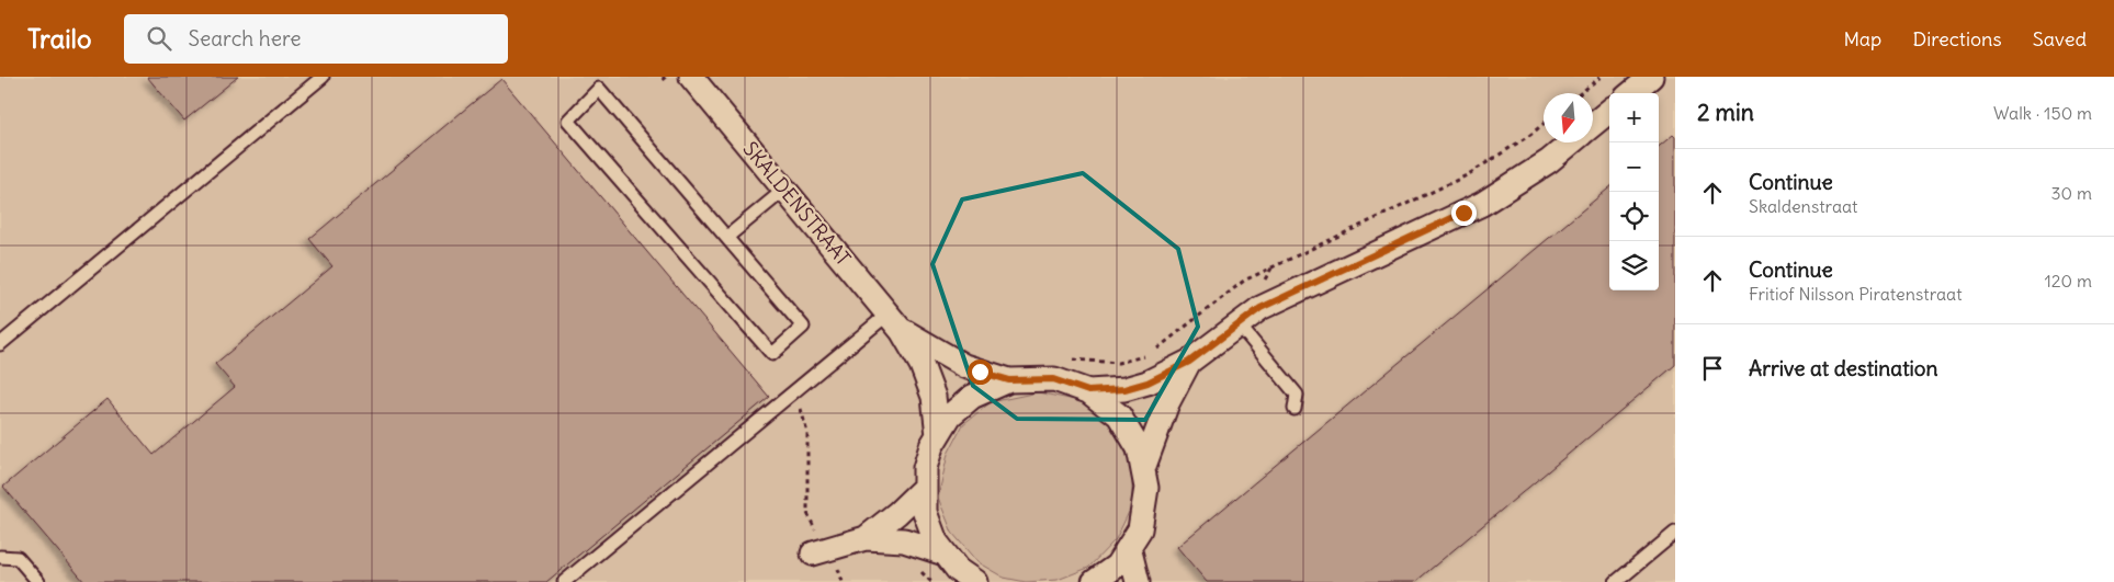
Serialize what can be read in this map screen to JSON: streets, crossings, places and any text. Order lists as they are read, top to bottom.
{
  "streets": {
    "street": ["SKALDENSTRAAT"]
  },
  "north": "bottom",
  "page": {
    "header": "Trailo",
    "search": "Search here",
    "nav": ["Map", "Directions", "Saved"],
    "heading": ["2 min", "Walk · 150 m"],
    "map_buttons": ["+", "−"],
    "list": [
      ["Continue", "Skaldenstraat", "30 m"],
      ["Continue", "Fritiof Nilsson Piratenstraat", "120 m"],
      "Arrive at destination"
    ]
  }
}
